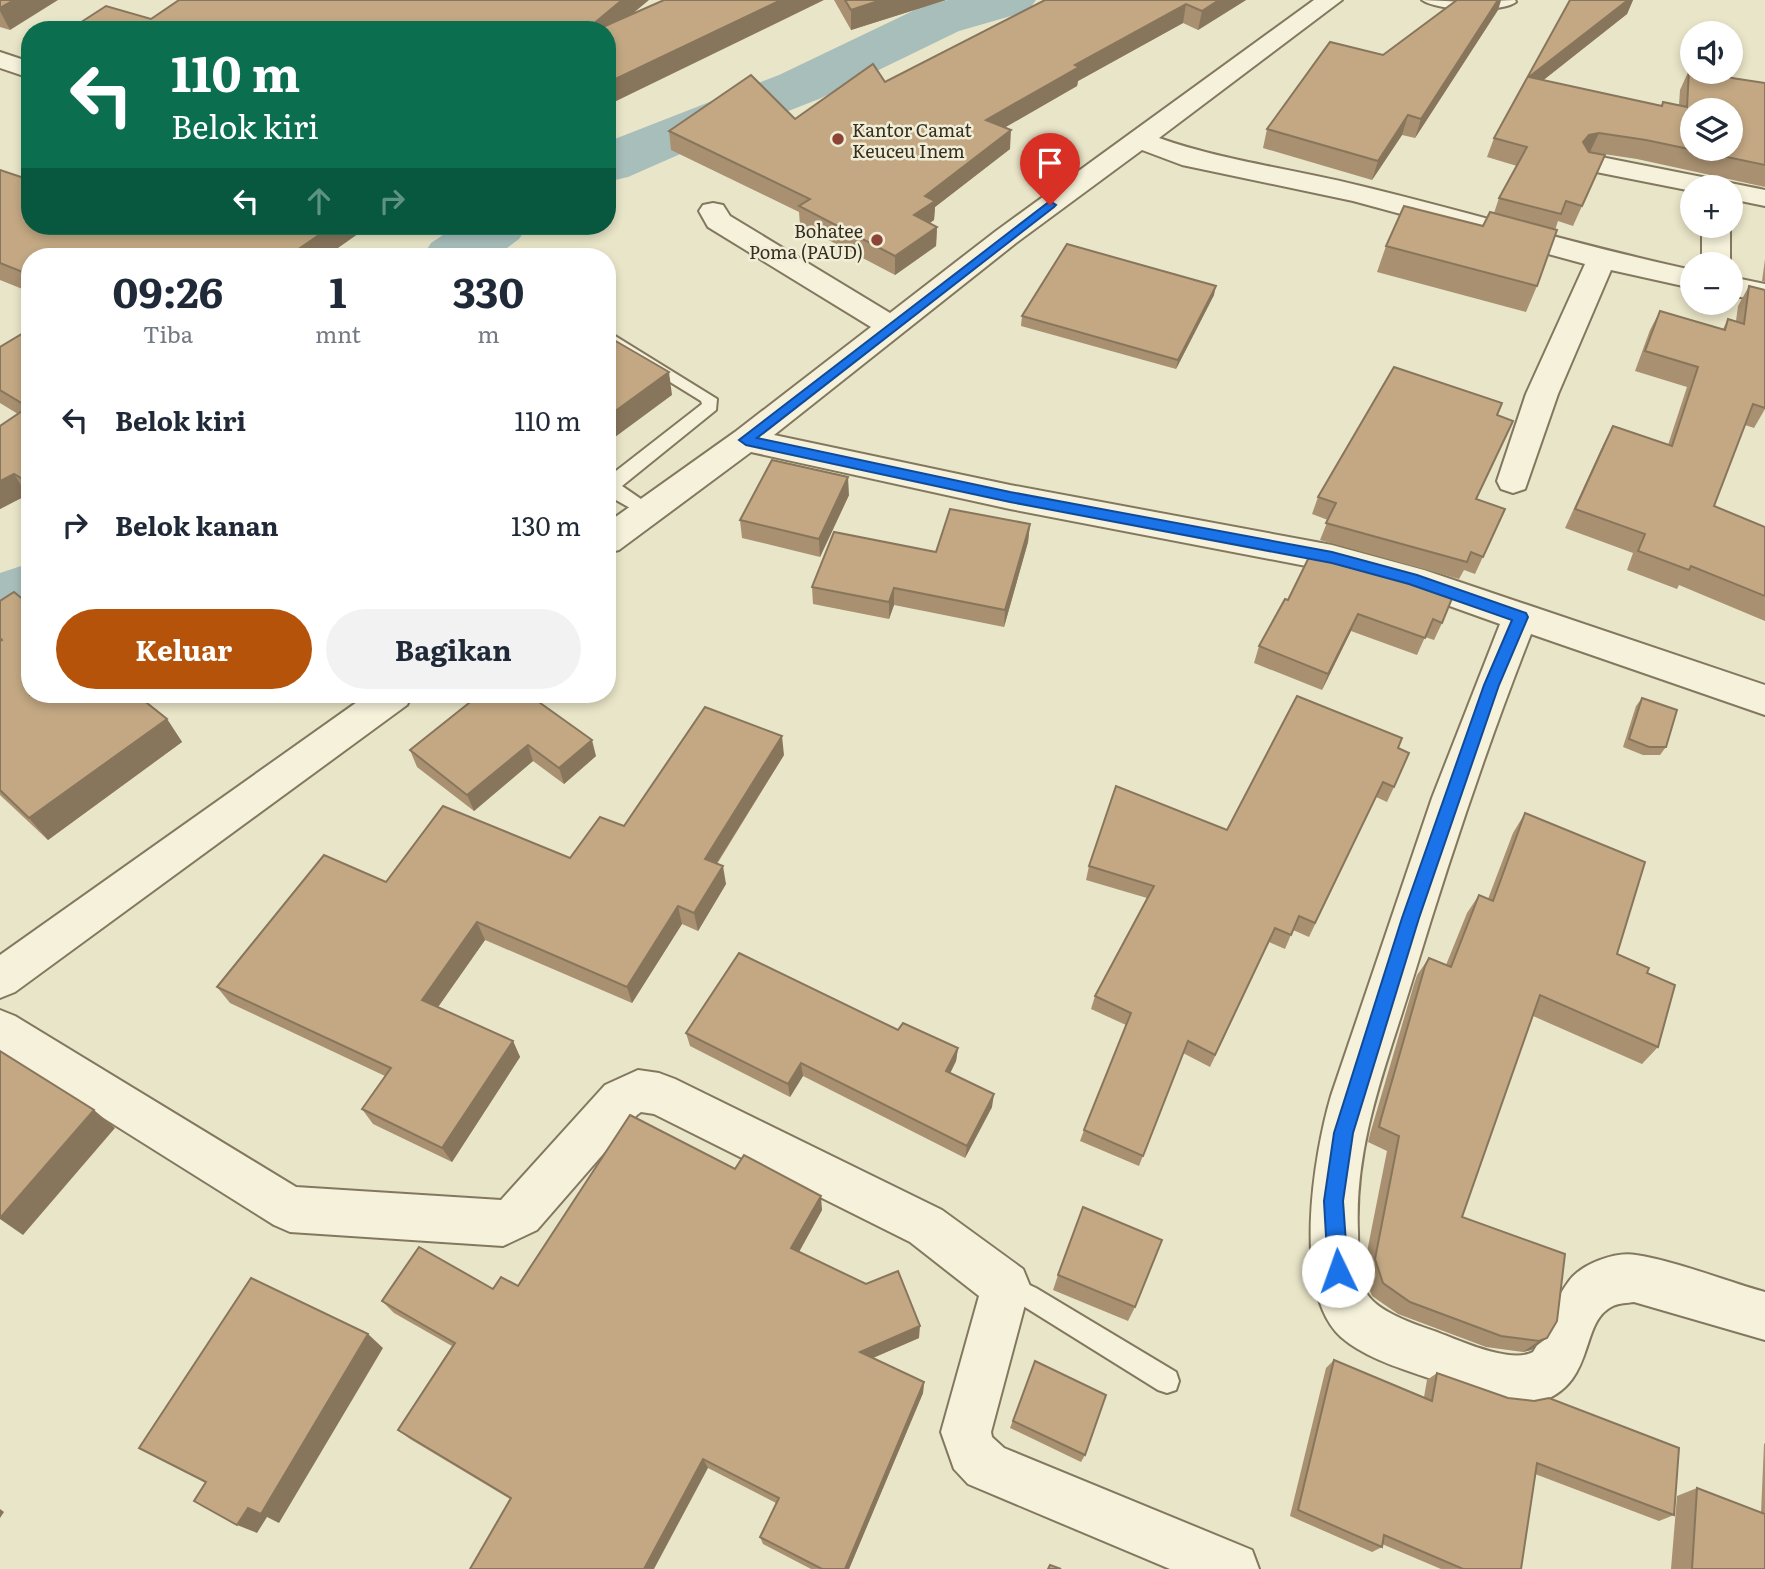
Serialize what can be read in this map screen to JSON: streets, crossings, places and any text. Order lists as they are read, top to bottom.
{
  "places": ["Kantor Camat Keuceu Inem", "Bohatee Poma (PAUD)"],
  "page": {
    "map_buttons": ["+", "−"],
    "turn": ["110 m", "Belok kiri"],
    "eta": [
      "09:26",
      "Tiba",
      "1",
      "mnt",
      "330",
      "m"
    ],
    "list": [
      {
        "name": "Belok kiri",
        "value": "110 m"
      },
      {
        "name": "Belok kanan",
        "value": "130 m"
      }
    ],
    "buttons": ["Keluar", "Bagikan"]
  }
}
